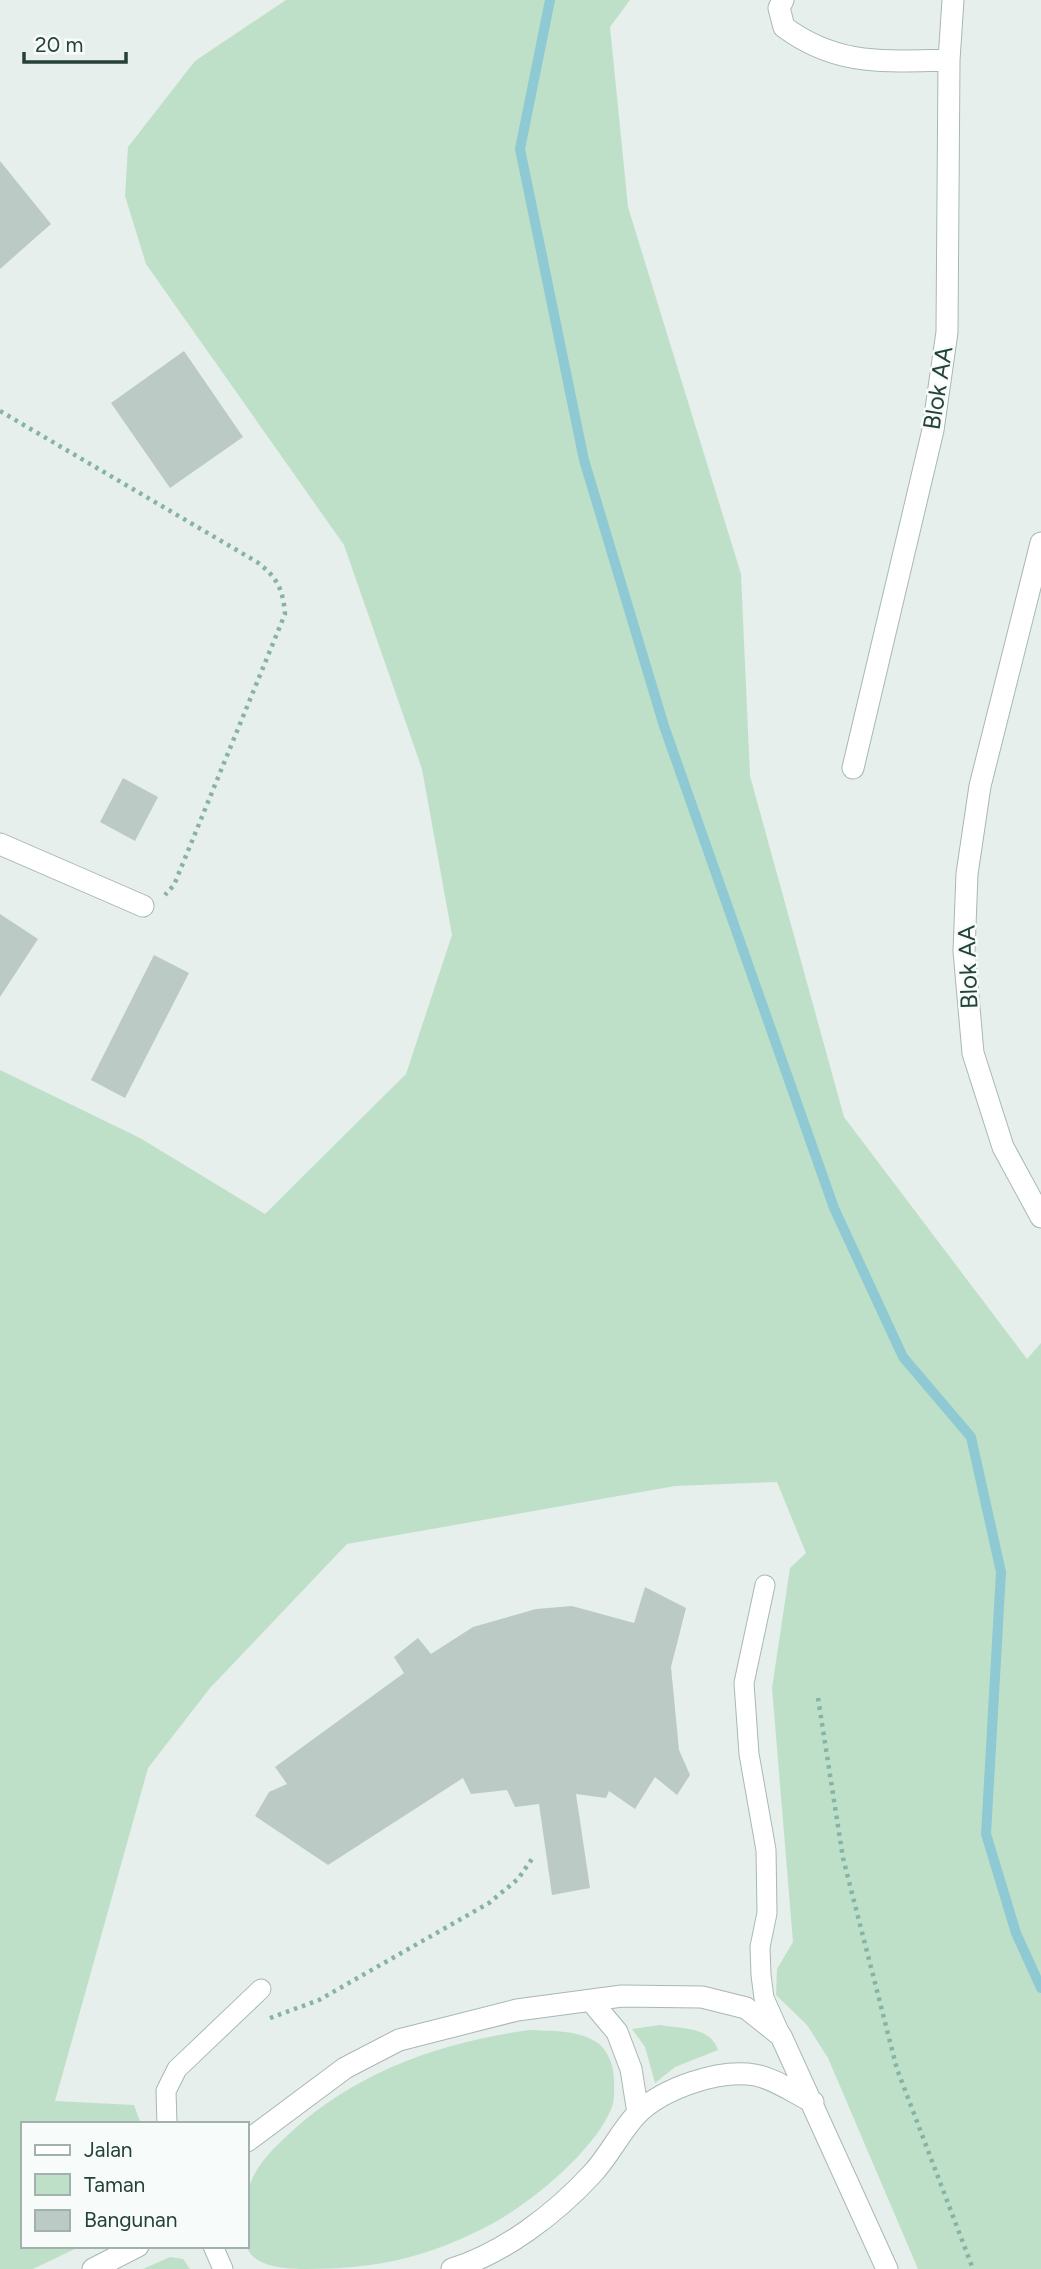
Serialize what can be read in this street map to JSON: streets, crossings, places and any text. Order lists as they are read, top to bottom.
{
  "streets": {
    "street": ["Blok AA"]
  },
  "legend": ["Jalan", "Taman", "Bangunan"],
  "scale_bar": "20 m"
}
